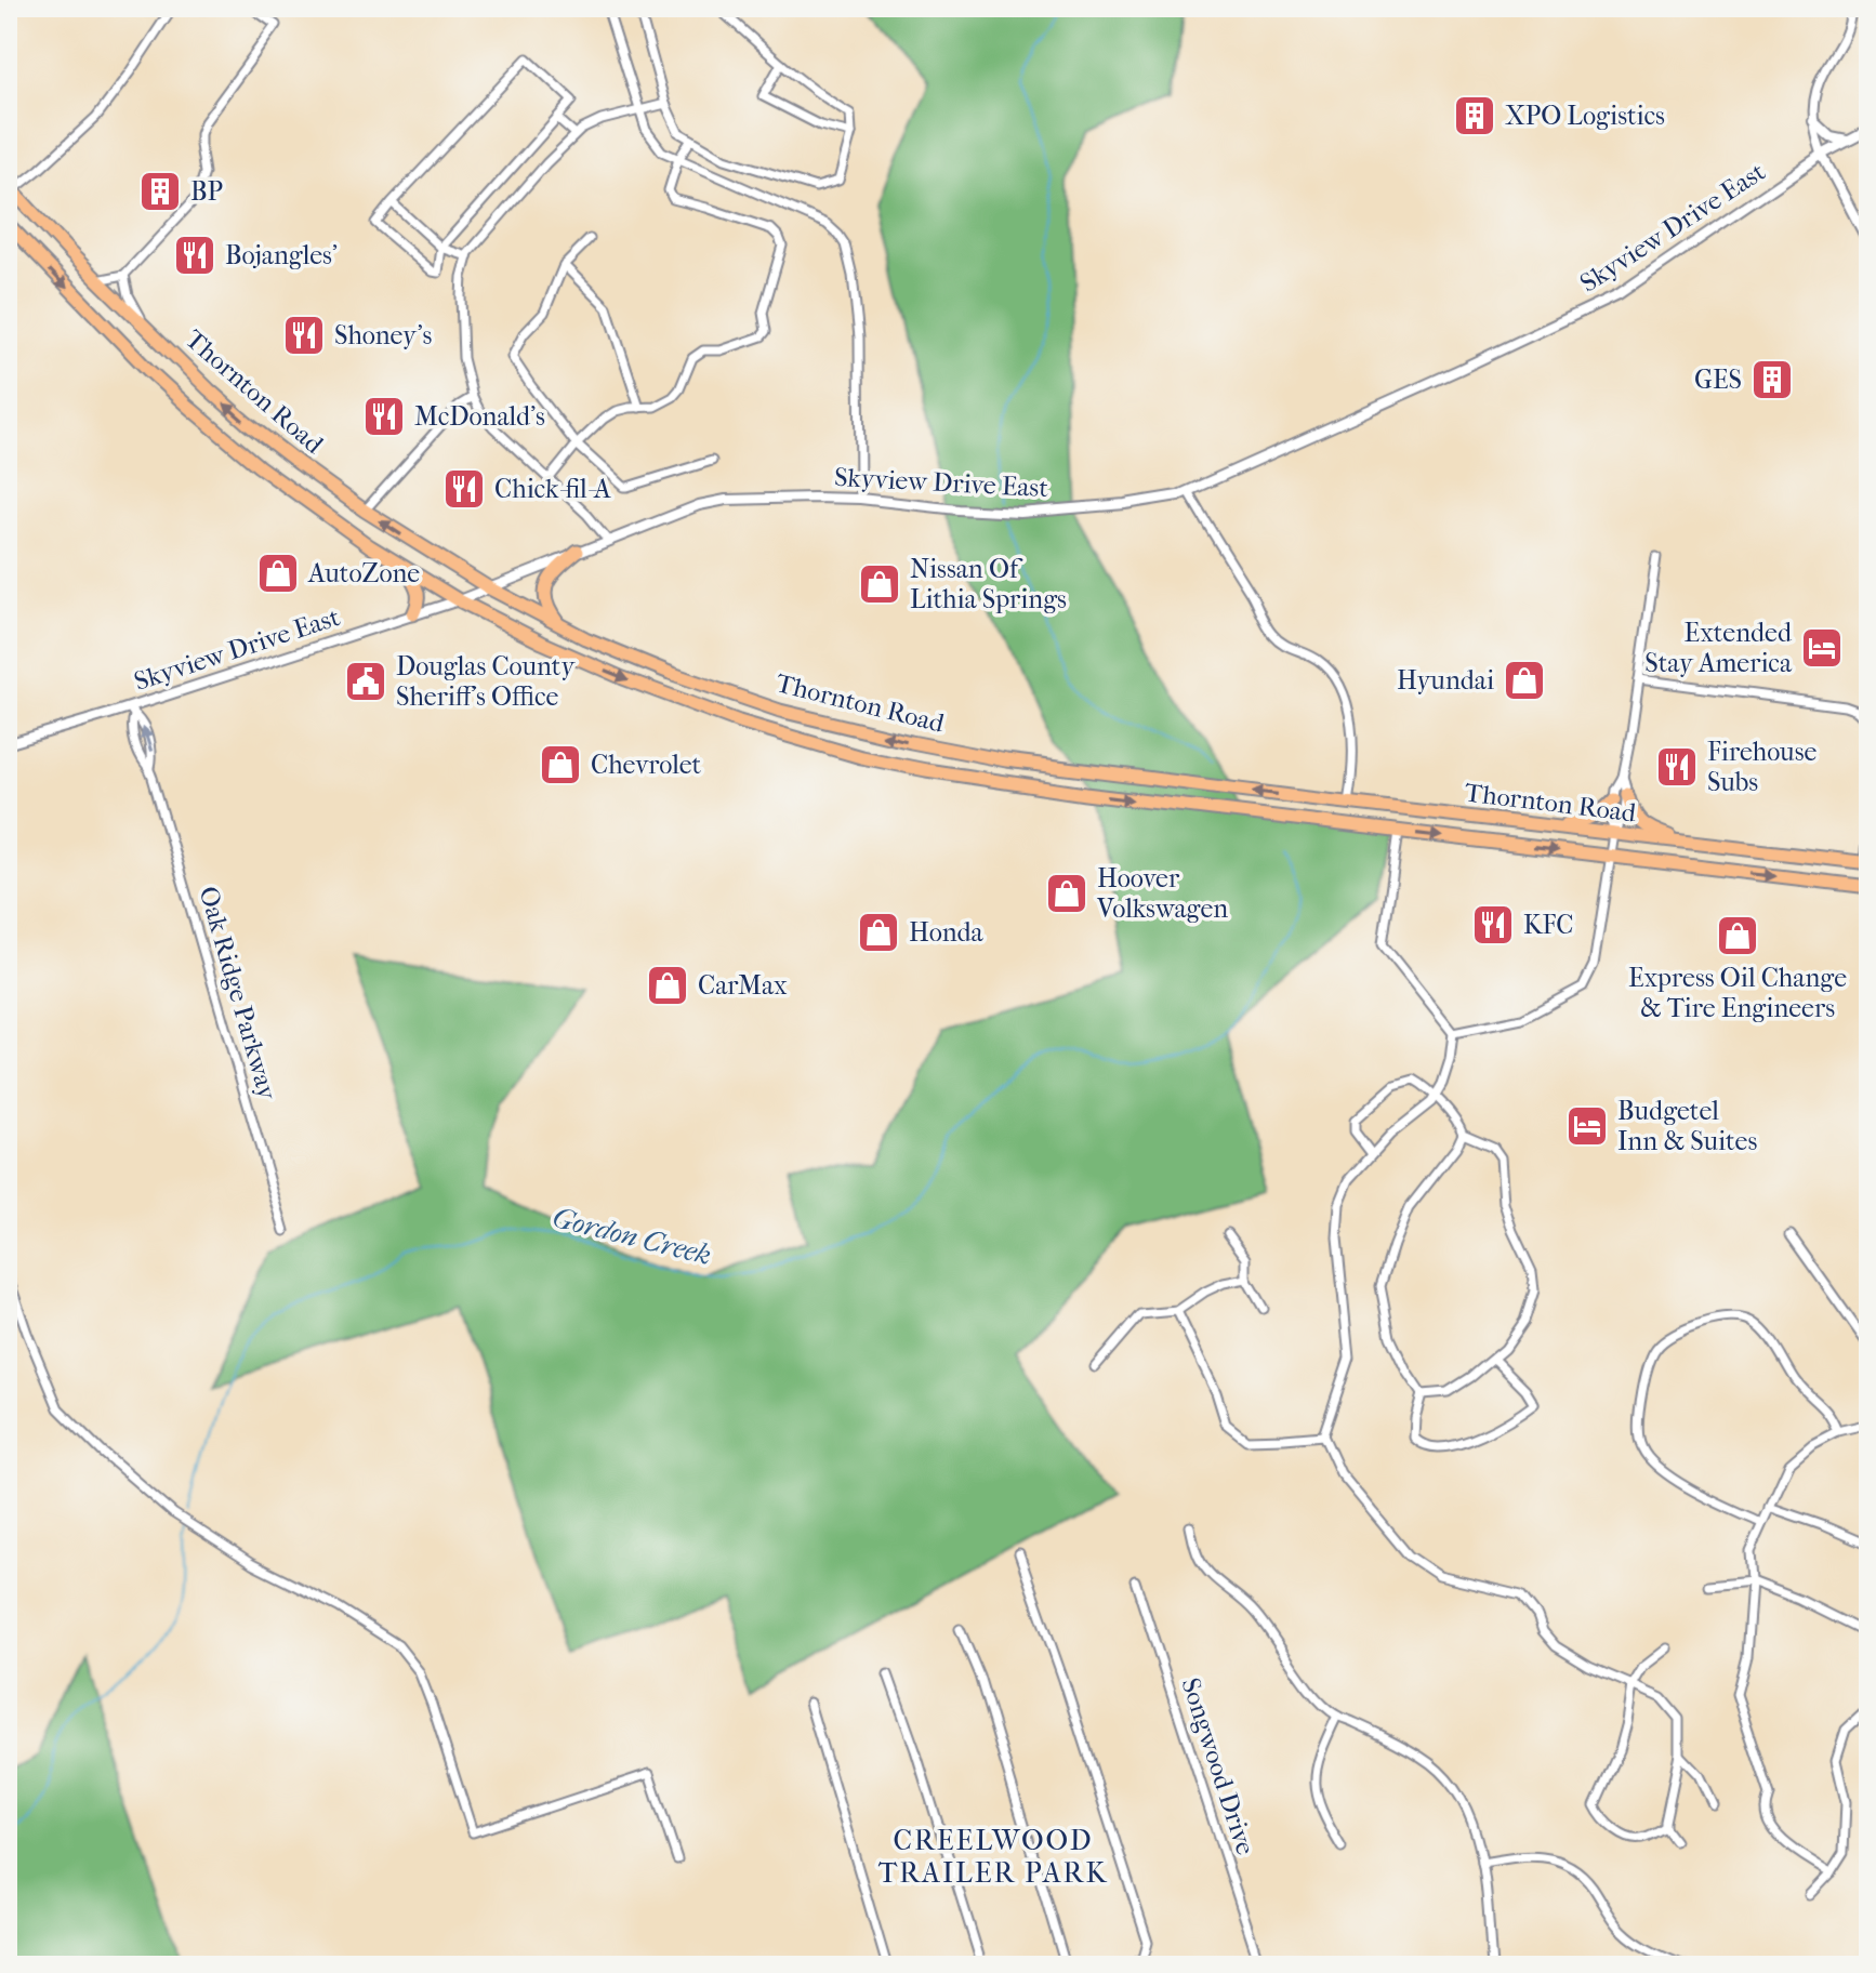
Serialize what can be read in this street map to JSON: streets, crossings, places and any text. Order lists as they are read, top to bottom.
{
  "streets": {
    "highway": ["Thornton Road"],
    "street": ["Skyview Drive East", "Oak Ridge Parkway", "Songwood Drive"]
  },
  "crossings": [
    ["Skyview Drive East", "Thornton Road"],
    ["Skyview Drive East", "Oak Ridge Parkway"]
  ],
  "districts": ["CREELWOOD TRAILER PARK"],
  "water": ["Gordon Creek"],
  "places": {
    "building": ["XPO Logistics", "BP", "GES"],
    "restaurant": [
      "Bojangles'",
      "Shoney's",
      "McDonald's",
      "Chick-fil-A",
      "Firehouse Subs",
      "KFC"
    ],
    "shop": [
      "AutoZone",
      "Nissan Of Lithia Springs",
      "Hyundai",
      "Chevrolet",
      "Hoover Volkswagen",
      "Honda",
      "Express Oil Change & Tire Engineers",
      "CarMax"
    ],
    "hotel": ["Extended Stay America", "Budgetel Inn & Suites"],
    "public building": ["Douglas County Sheriff's Office"]
  }
}
